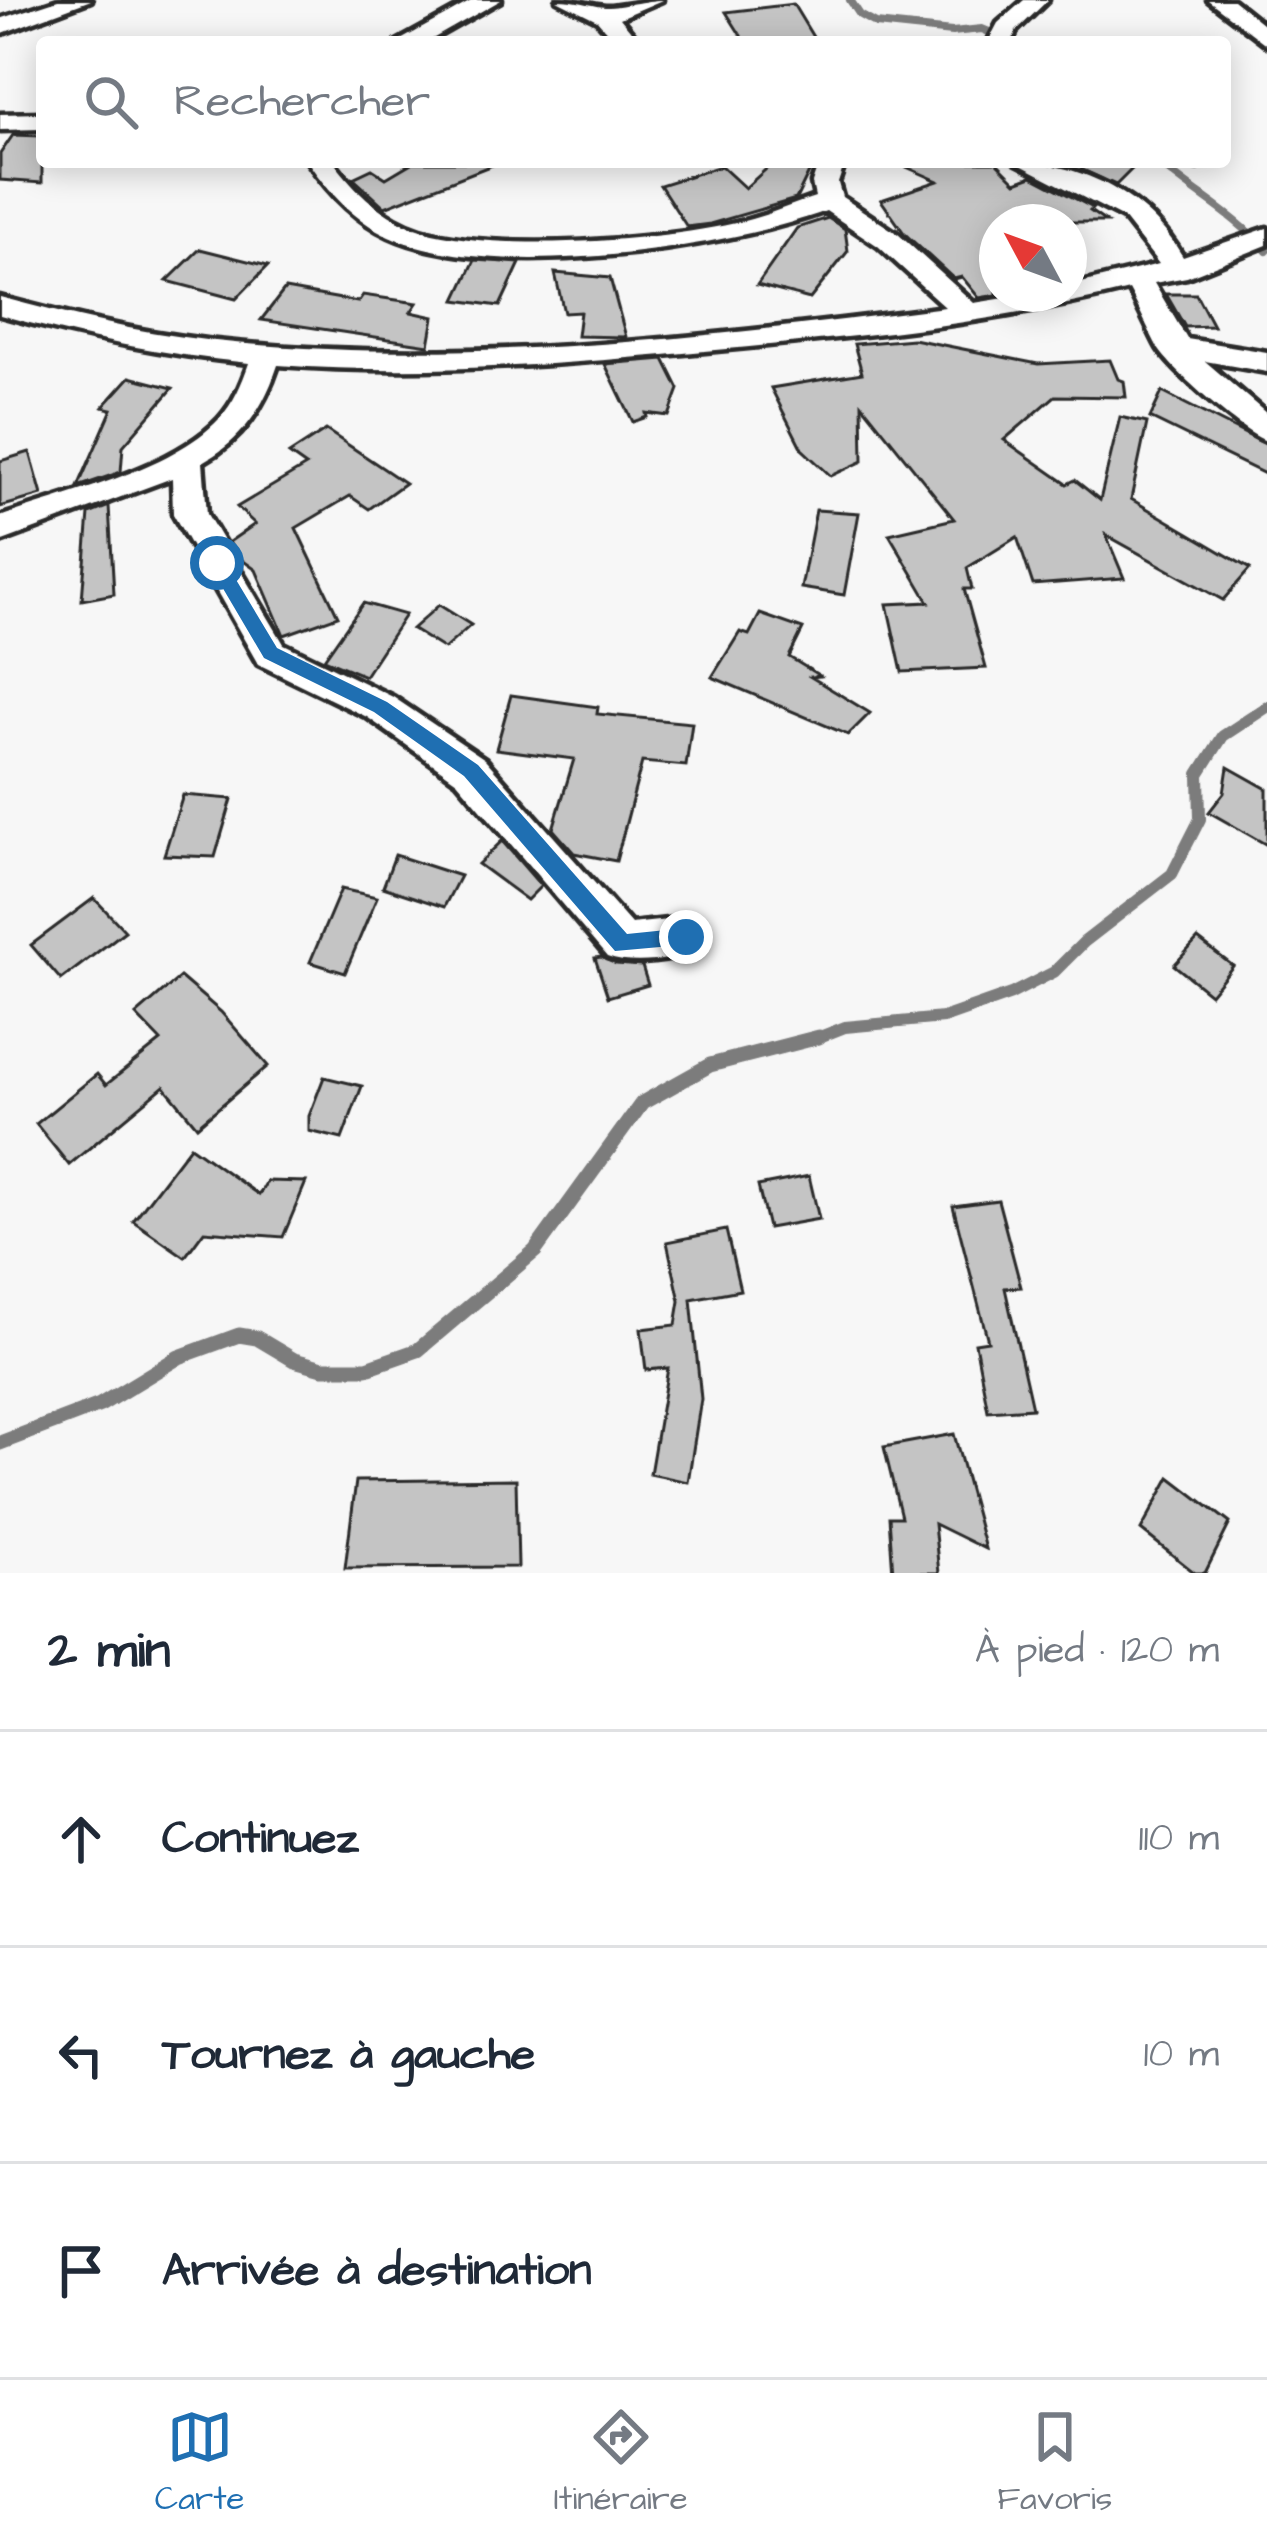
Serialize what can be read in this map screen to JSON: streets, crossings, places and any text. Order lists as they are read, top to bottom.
{
  "north": "top left",
  "page": {
    "search": "Rechercher",
    "heading": ["2 min", "À pied · 120 m"],
    "list": [
      ["Continuez", "110 m"],
      ["Tournez à gauche", "10 m"],
      "Arrivée à destination"
    ],
    "nav": ["Carte", "Itinéraire", "Favoris"]
  }
}
